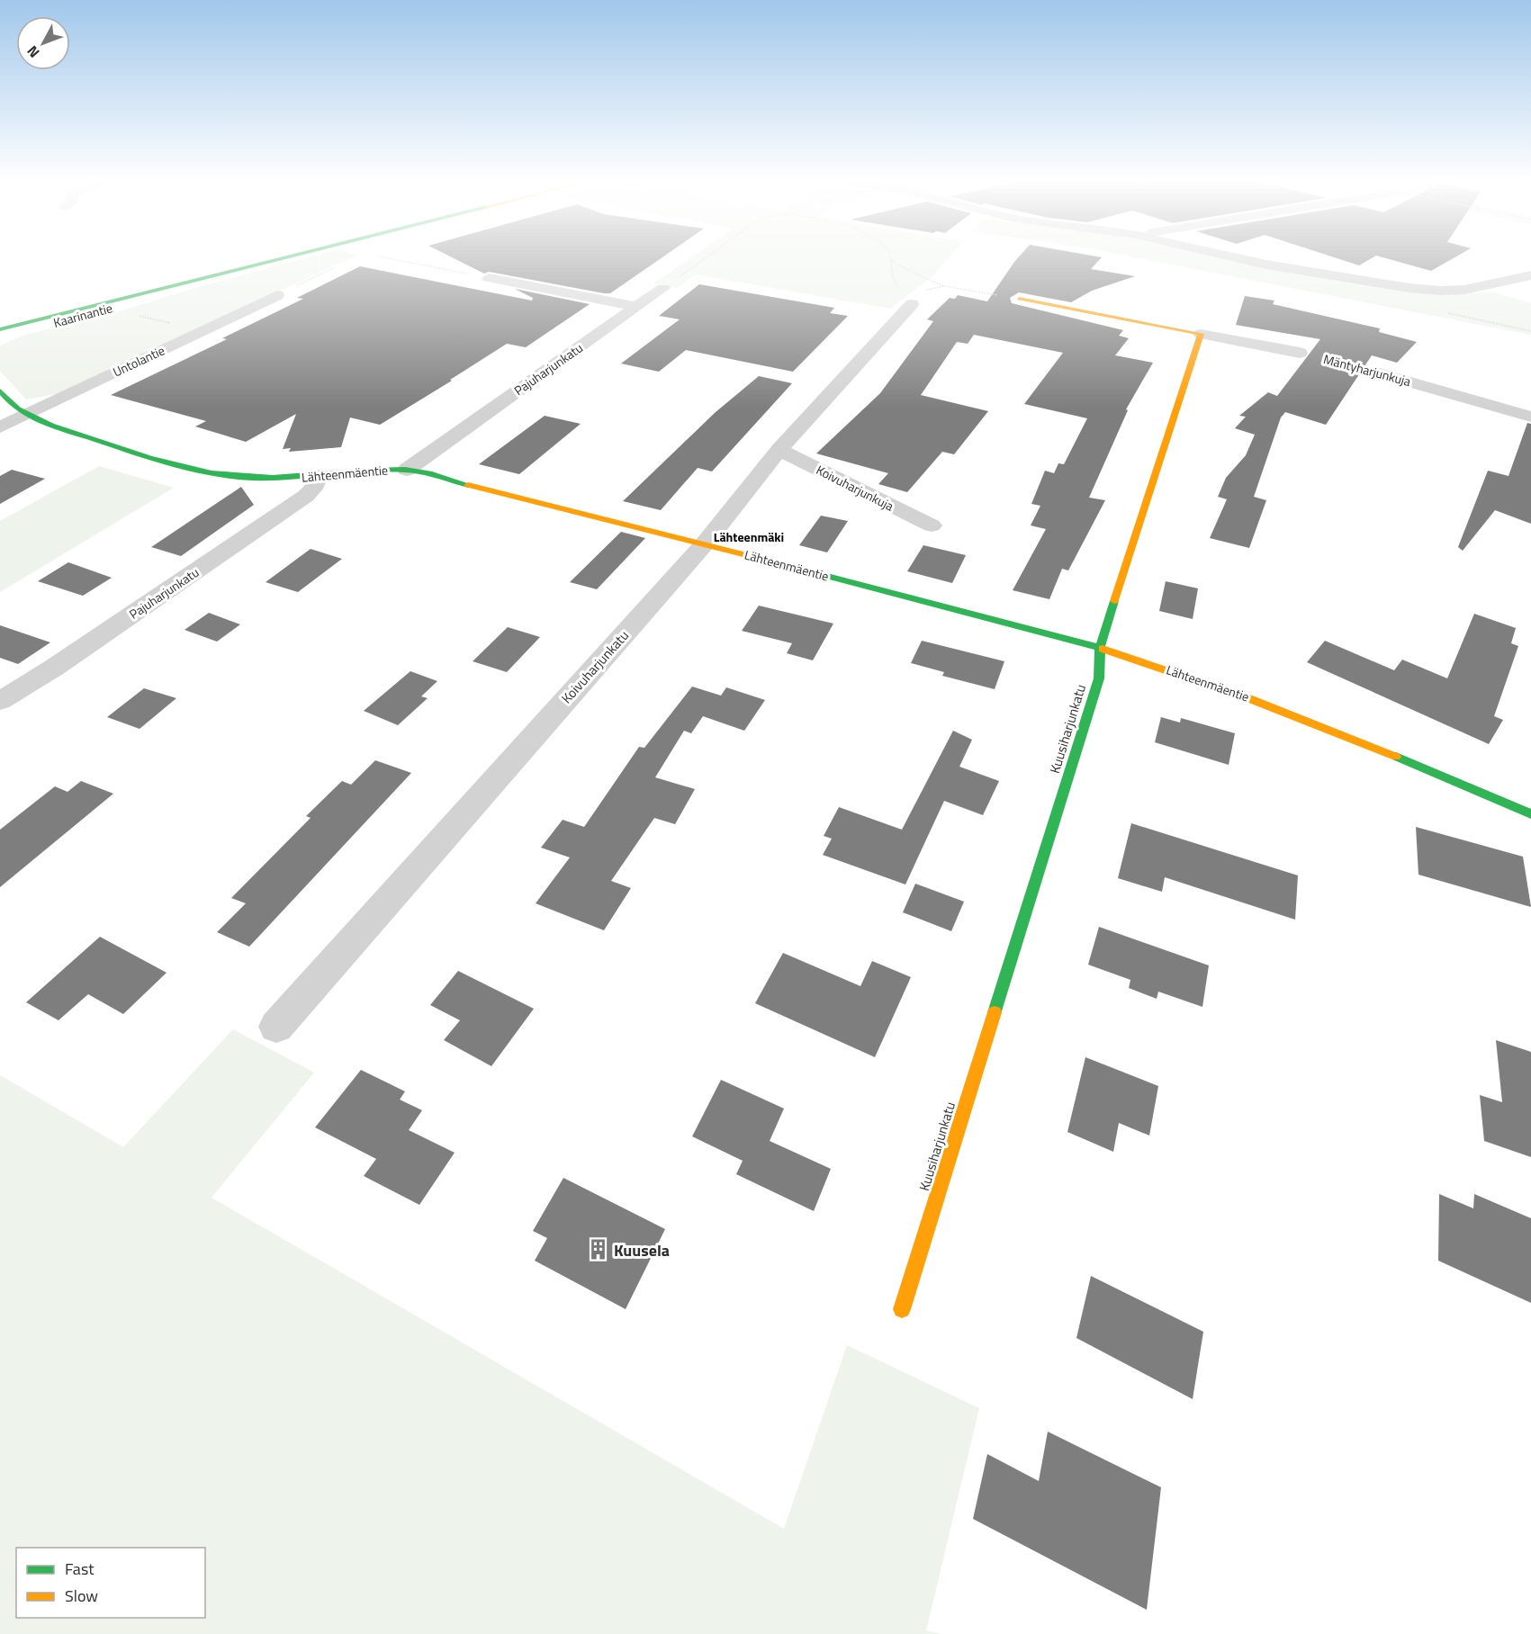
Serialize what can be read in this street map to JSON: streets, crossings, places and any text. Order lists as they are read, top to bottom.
{
  "streets": {
    "street": [
      "Kaarinantie",
      "Untolantie",
      "Pajuharjunkatu",
      "Mäntyharjunkuja",
      "Lähteenmäentie",
      "Koivuharjunkuja",
      "Koivuharjunkatu",
      "Kuusiharjunkatu"
    ]
  },
  "crossings": [
    ["Untolantie", "Lähteenmäentie"],
    ["Pajuharjunkatu", "Lähteenmäentie"],
    ["Lähteenmäentie", "Koivuharjunkatu"],
    ["Lähteenmäentie", "Kuusiharjunkatu"],
    ["Koivuharjunkuja", "Koivuharjunkatu"]
  ],
  "districts": ["Lähteenmäki"],
  "places": {
    "building": ["Kuusela"]
  },
  "legend": ["Fast", "Slow"],
  "north": "bottom left"
}
